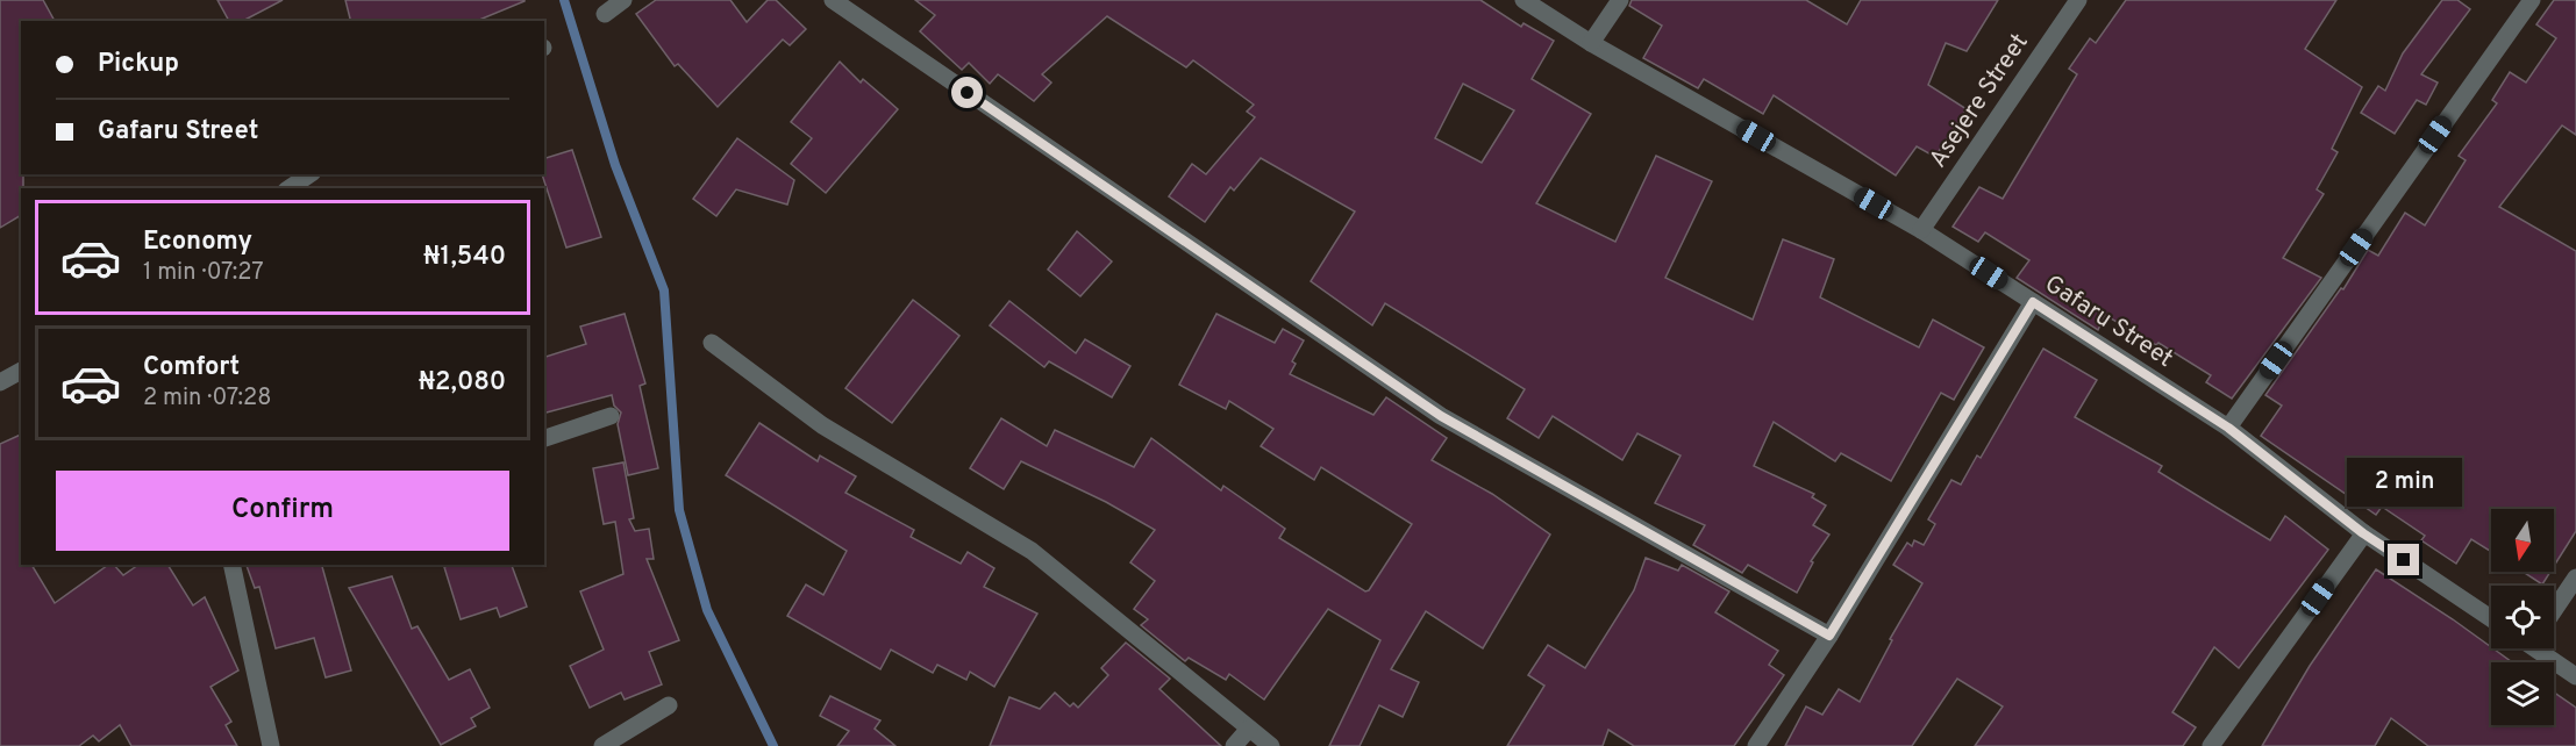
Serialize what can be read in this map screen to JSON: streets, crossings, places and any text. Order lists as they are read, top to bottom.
{
  "streets": {
    "street": ["Asejere Street", "Gafaru Street"]
  },
  "crossings": [
    ["Asejere Street", "Gafaru Street"]
  ],
  "north": "bottom",
  "page": {
    "banner": ["Pickup", "Gafaru Street"],
    "list": [
      {
        "name": "Economy",
        "note": "1 min · 07:27",
        "value": "₦1,540"
      },
      {
        "name": "Comfort",
        "note": "2 min · 07:28",
        "value": "₦2,080"
      }
    ],
    "buttons": "Confirm",
    "bubble": "2 min"
  }
}
